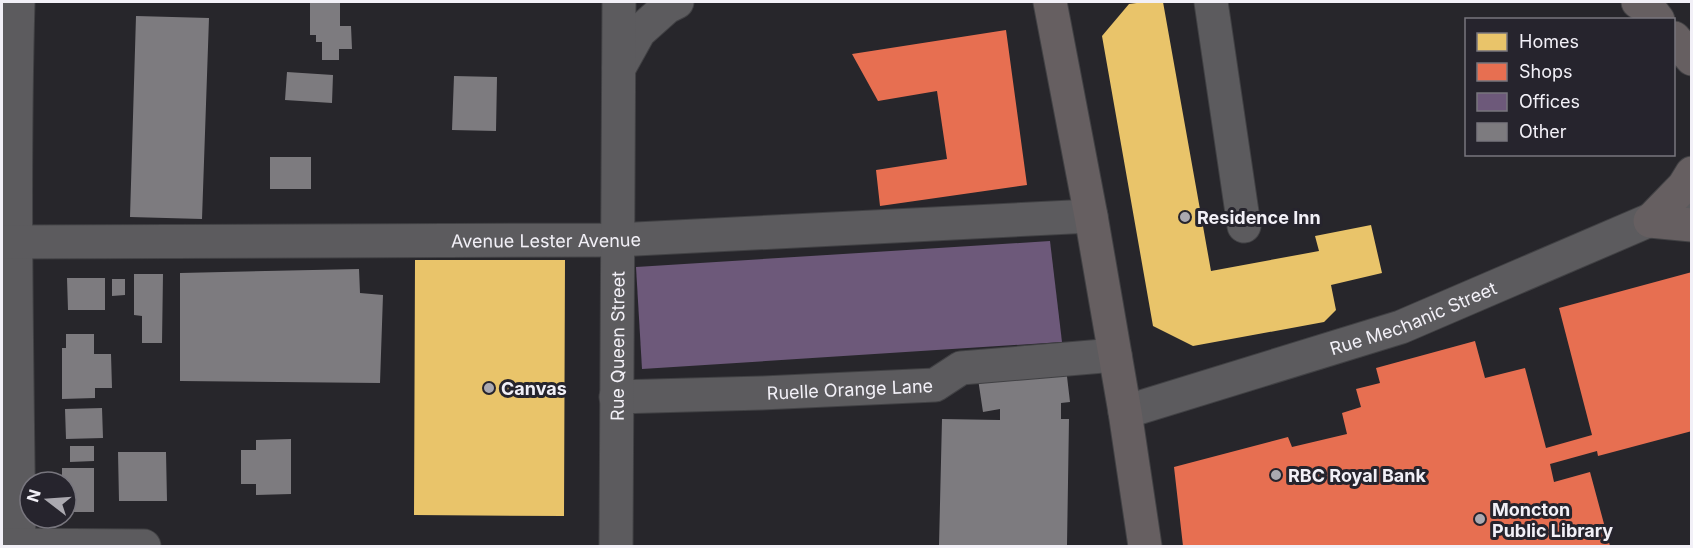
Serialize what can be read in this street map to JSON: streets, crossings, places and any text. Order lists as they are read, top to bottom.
{
  "streets": {
    "street": [
      "Avenue Lester Avenue",
      "Rue Mechanic Street",
      "Rue Queen Street",
      "Ruelle Orange Lane"
    ]
  },
  "crossings": [
    ["Avenue Lester Avenue", "Rue Queen Street"],
    ["Rue Queen Street", "Ruelle Orange Lane"]
  ],
  "places": [
    "Residence Inn",
    "Canvas",
    "RBC Royal Bank",
    "Moncton Public Library"
  ],
  "legend": [
    "Homes",
    "Shops",
    "Offices",
    "Other"
  ],
  "north": "left"
}
